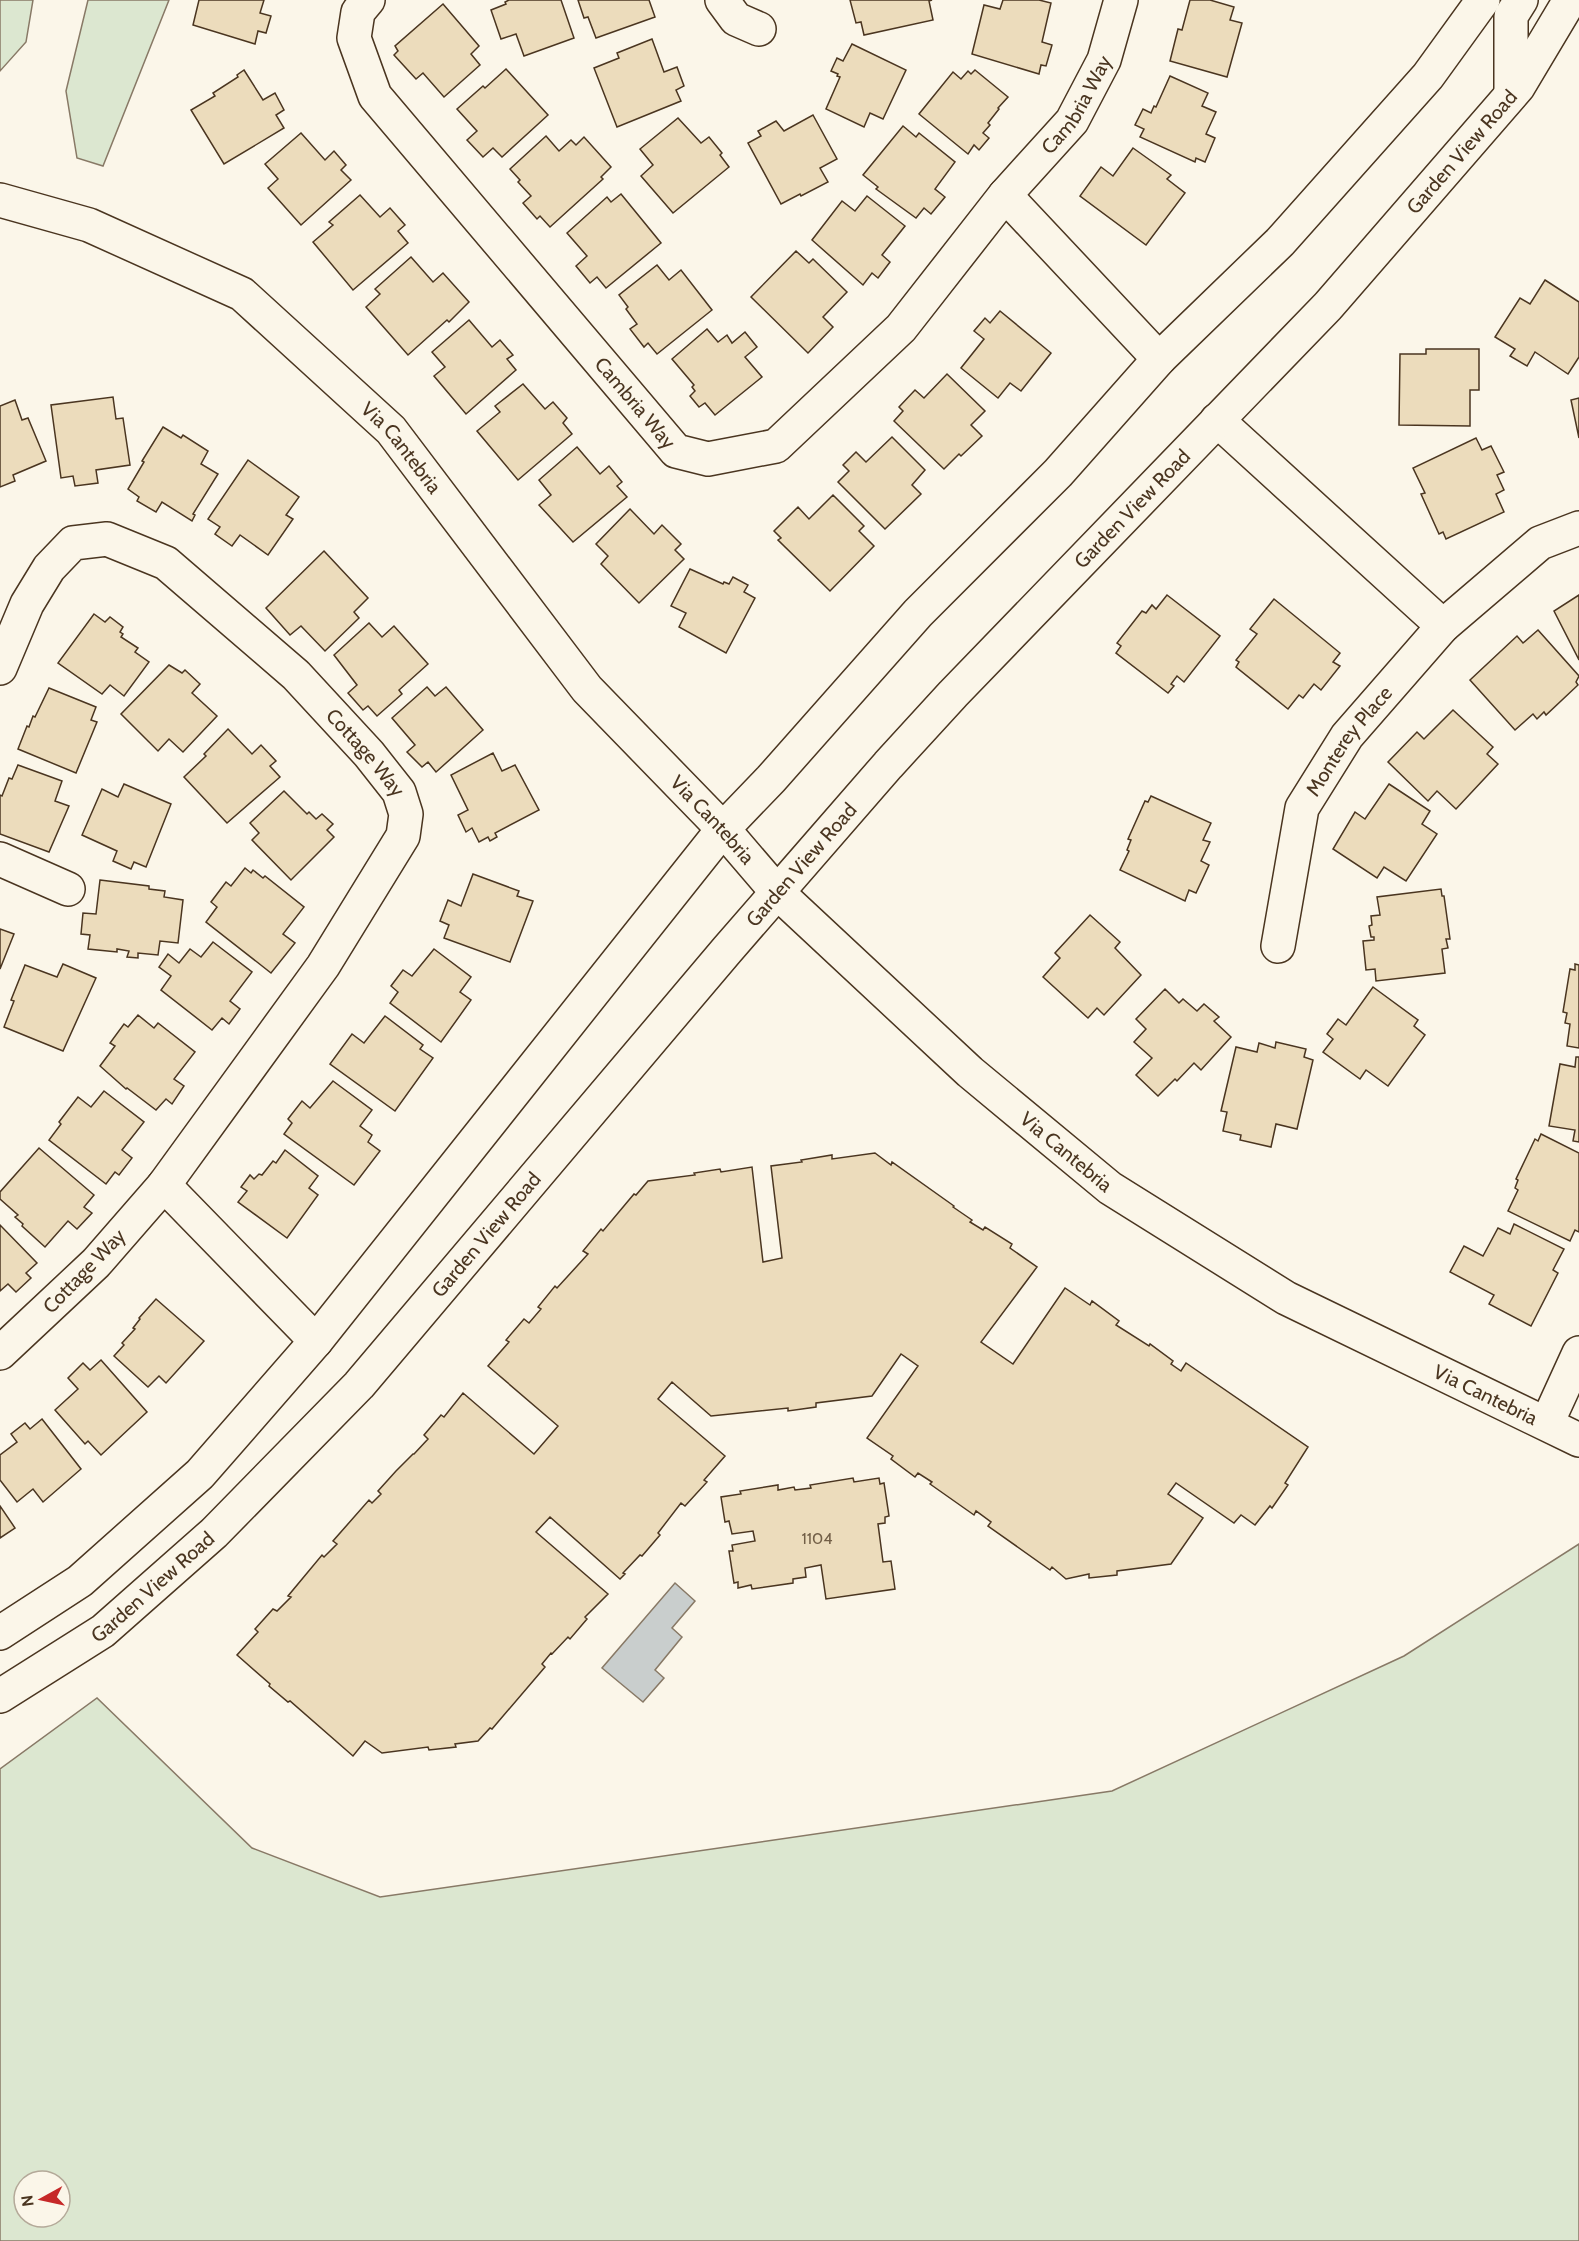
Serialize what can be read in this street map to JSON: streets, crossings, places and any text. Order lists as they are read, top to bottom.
{
  "streets": {
    "main road": [
      "Cambria Way",
      "Garden View Road",
      "Via Cantebria",
      "Monterey Place",
      "Cottage Way"
    ]
  },
  "crossings": [
    ["Garden View Road", "Via Cantebria"]
  ],
  "house_numbers": ["1104"],
  "north": "left"
}
